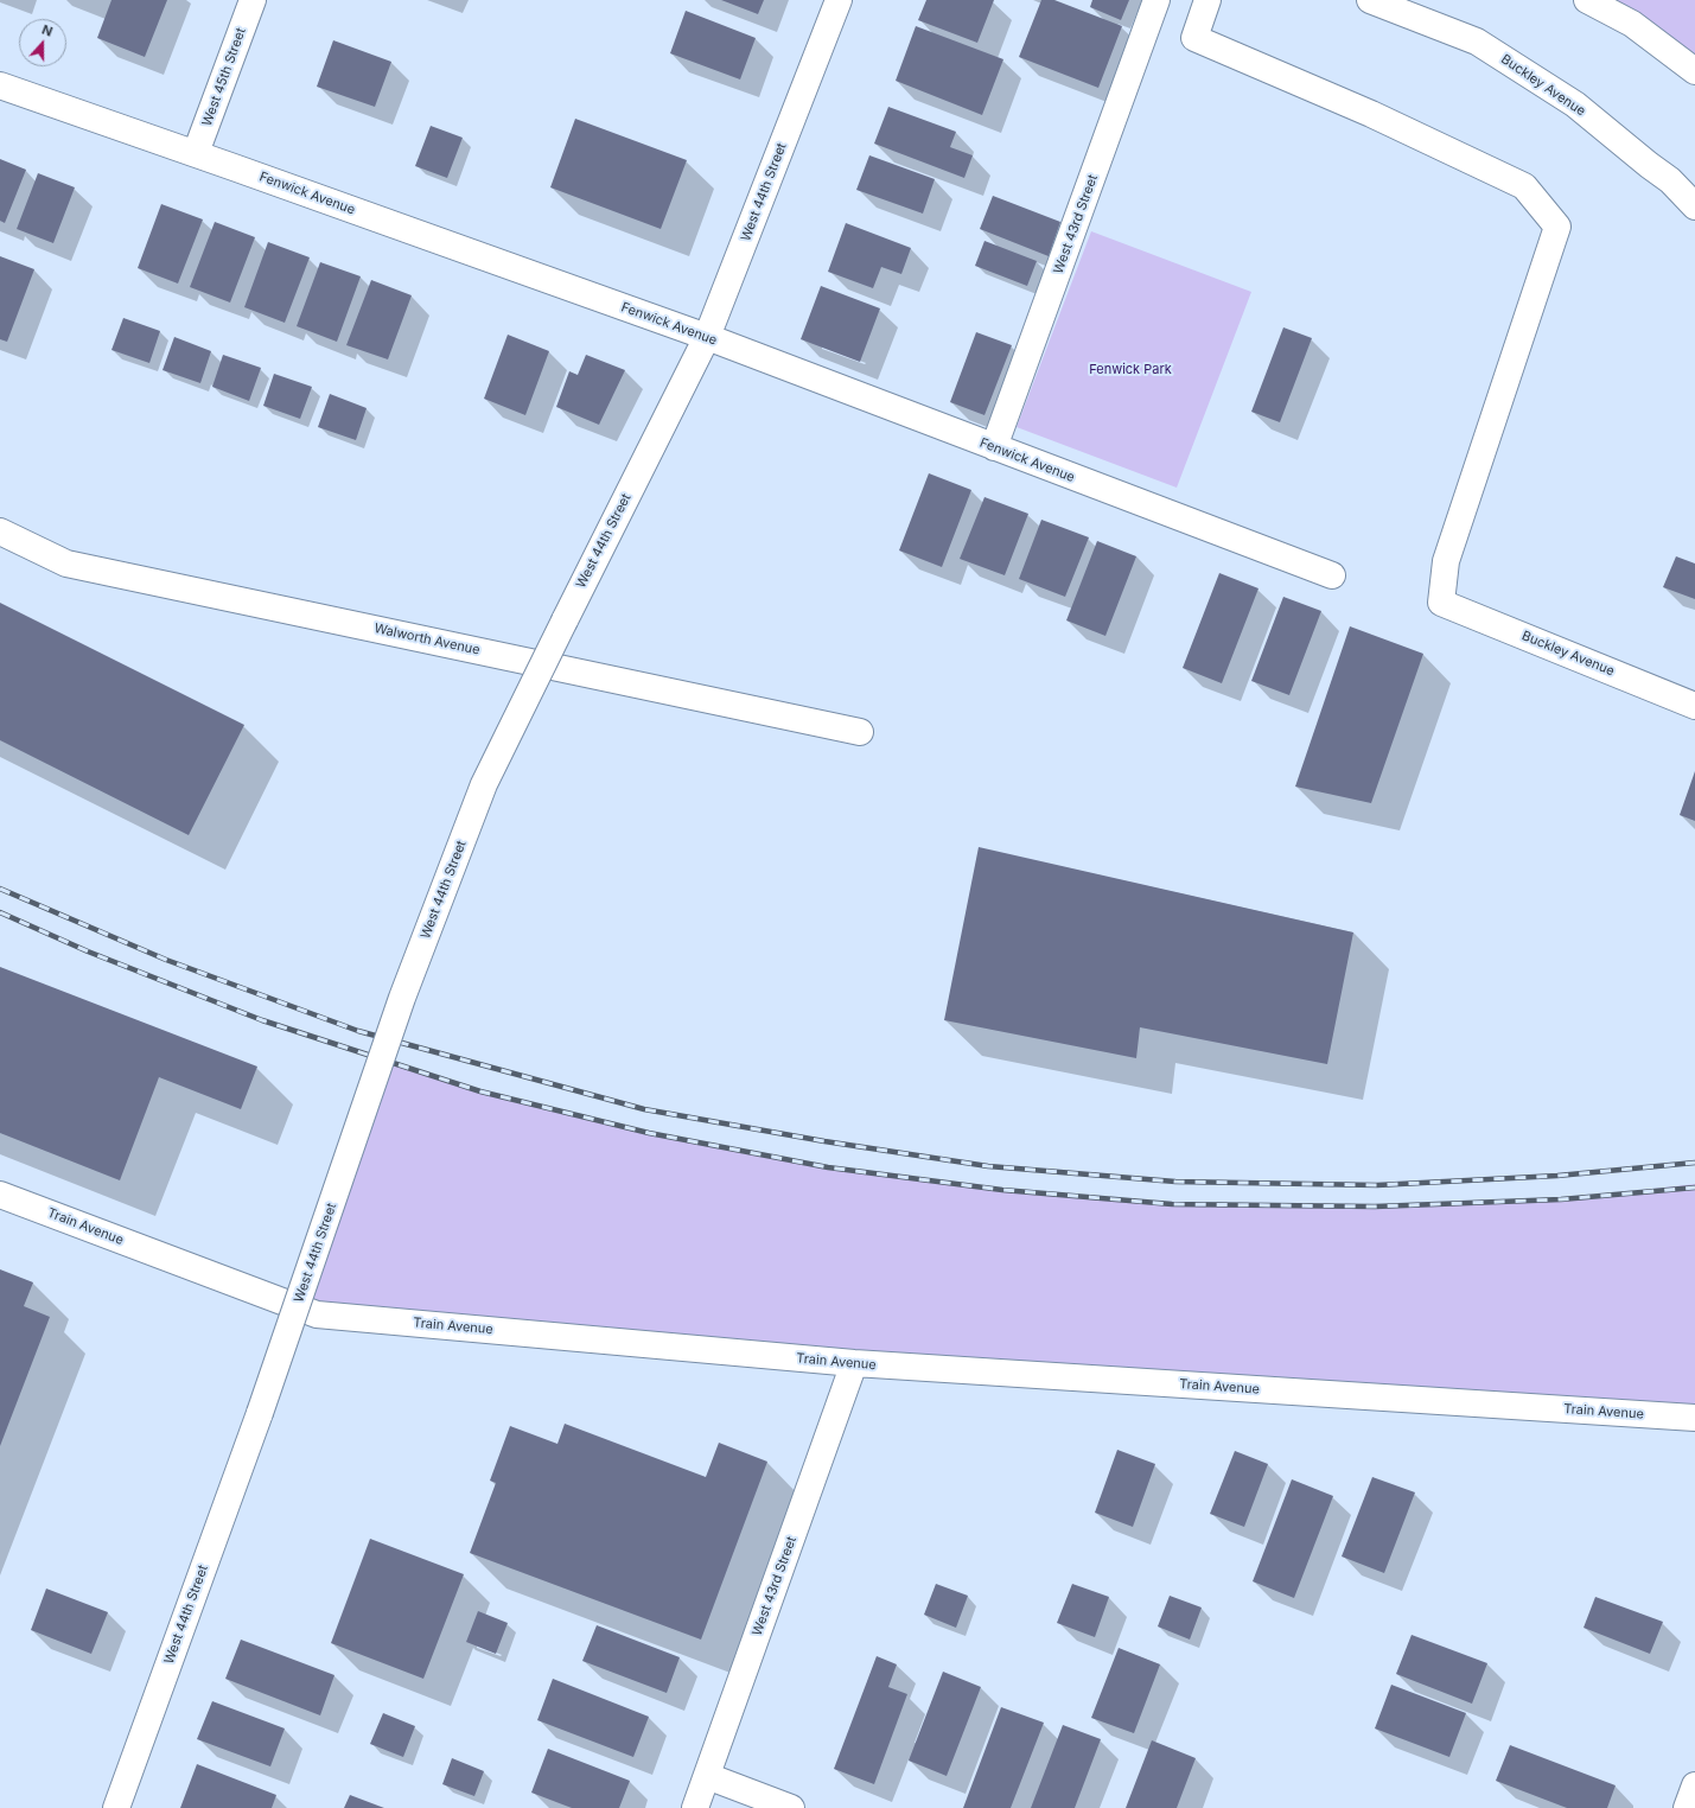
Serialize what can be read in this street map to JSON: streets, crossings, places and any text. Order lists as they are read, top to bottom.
{
  "streets": {
    "street": [
      "West 45th Street",
      "Buckley Avenue",
      "West 44th Street",
      "Fenwick Avenue",
      "West 43rd Street",
      "Walworth Avenue",
      "Train Avenue"
    ]
  },
  "crossings": [
    ["West 45th Street", "Fenwick Avenue"],
    ["West 44th Street", "Fenwick Avenue"],
    ["Fenwick Avenue", "West 43rd Street"],
    ["West 43rd Street", "Train Avenue"]
  ],
  "parks": ["Fenwick Park"],
  "north": "top"
}
